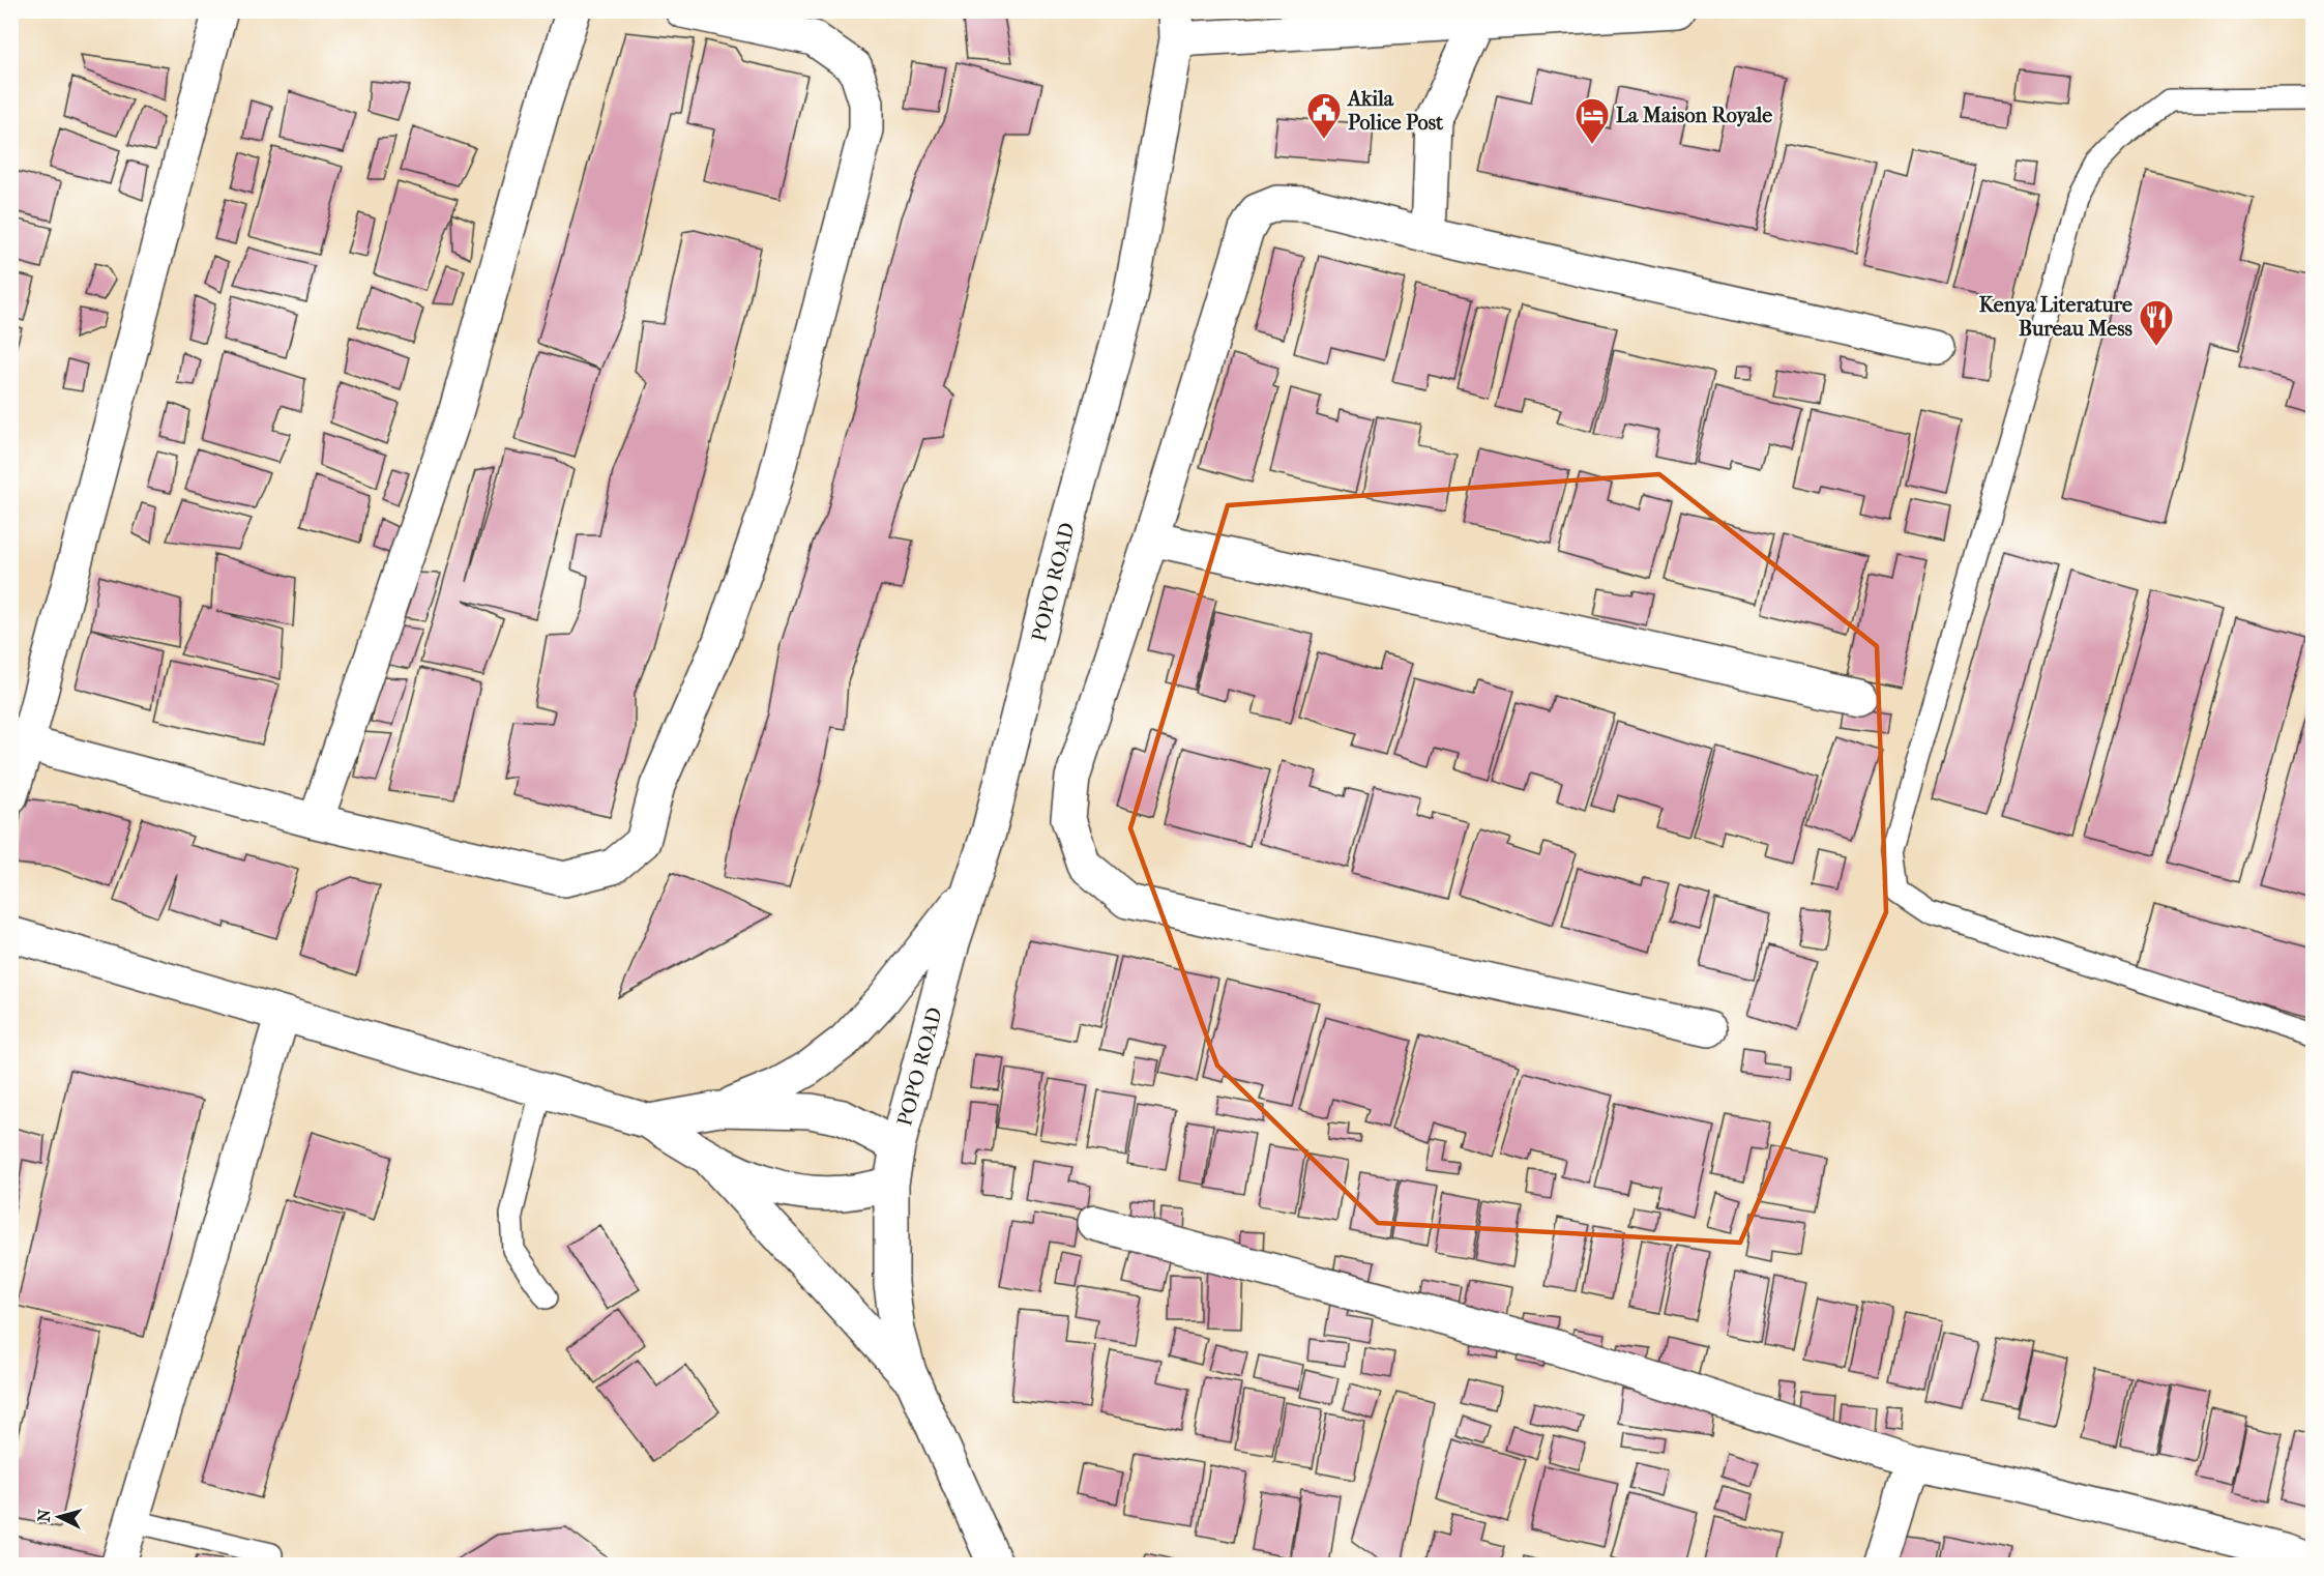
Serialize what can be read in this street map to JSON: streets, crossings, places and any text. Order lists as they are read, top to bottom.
{
  "streets": {
    "street": ["POPO ROAD"]
  },
  "places": {
    "public building": ["Akila Police Post"],
    "hotel": ["La Maison Royale"],
    "restaurant": ["Kenya Literature Bureau Mess"]
  },
  "north": "left"
}
